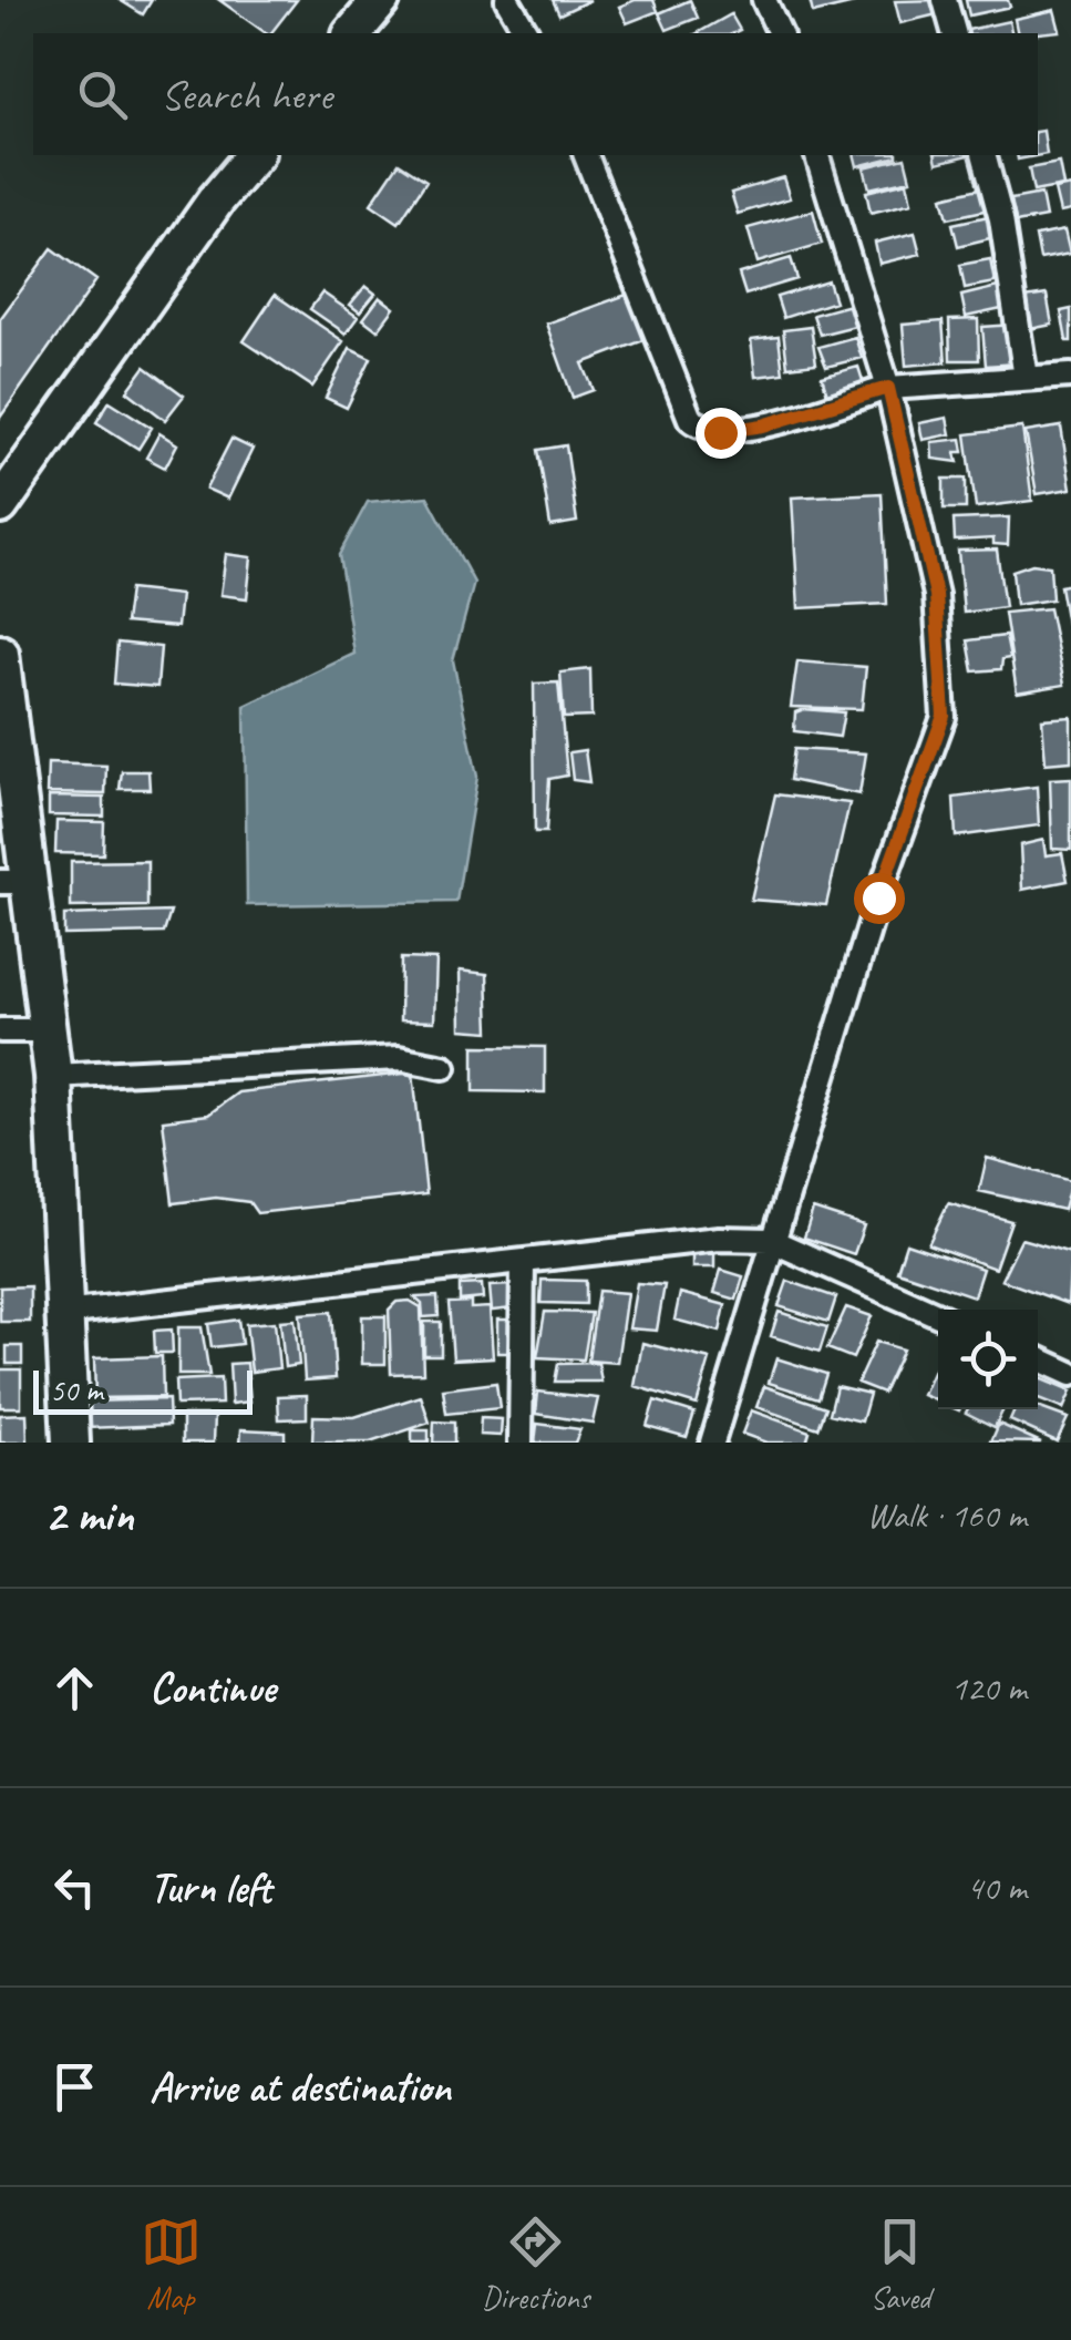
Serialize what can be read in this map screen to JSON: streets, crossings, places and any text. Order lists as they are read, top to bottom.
{
  "scale_bar": "50 m",
  "page": {
    "search": "Search here",
    "scale": "50 m",
    "heading": ["2 min", "Walk · 160 m"],
    "list": [
      ["Continue", "120 m"],
      ["Turn left", "40 m"],
      "Arrive at destination"
    ],
    "nav": ["Map", "Directions", "Saved"]
  }
}
